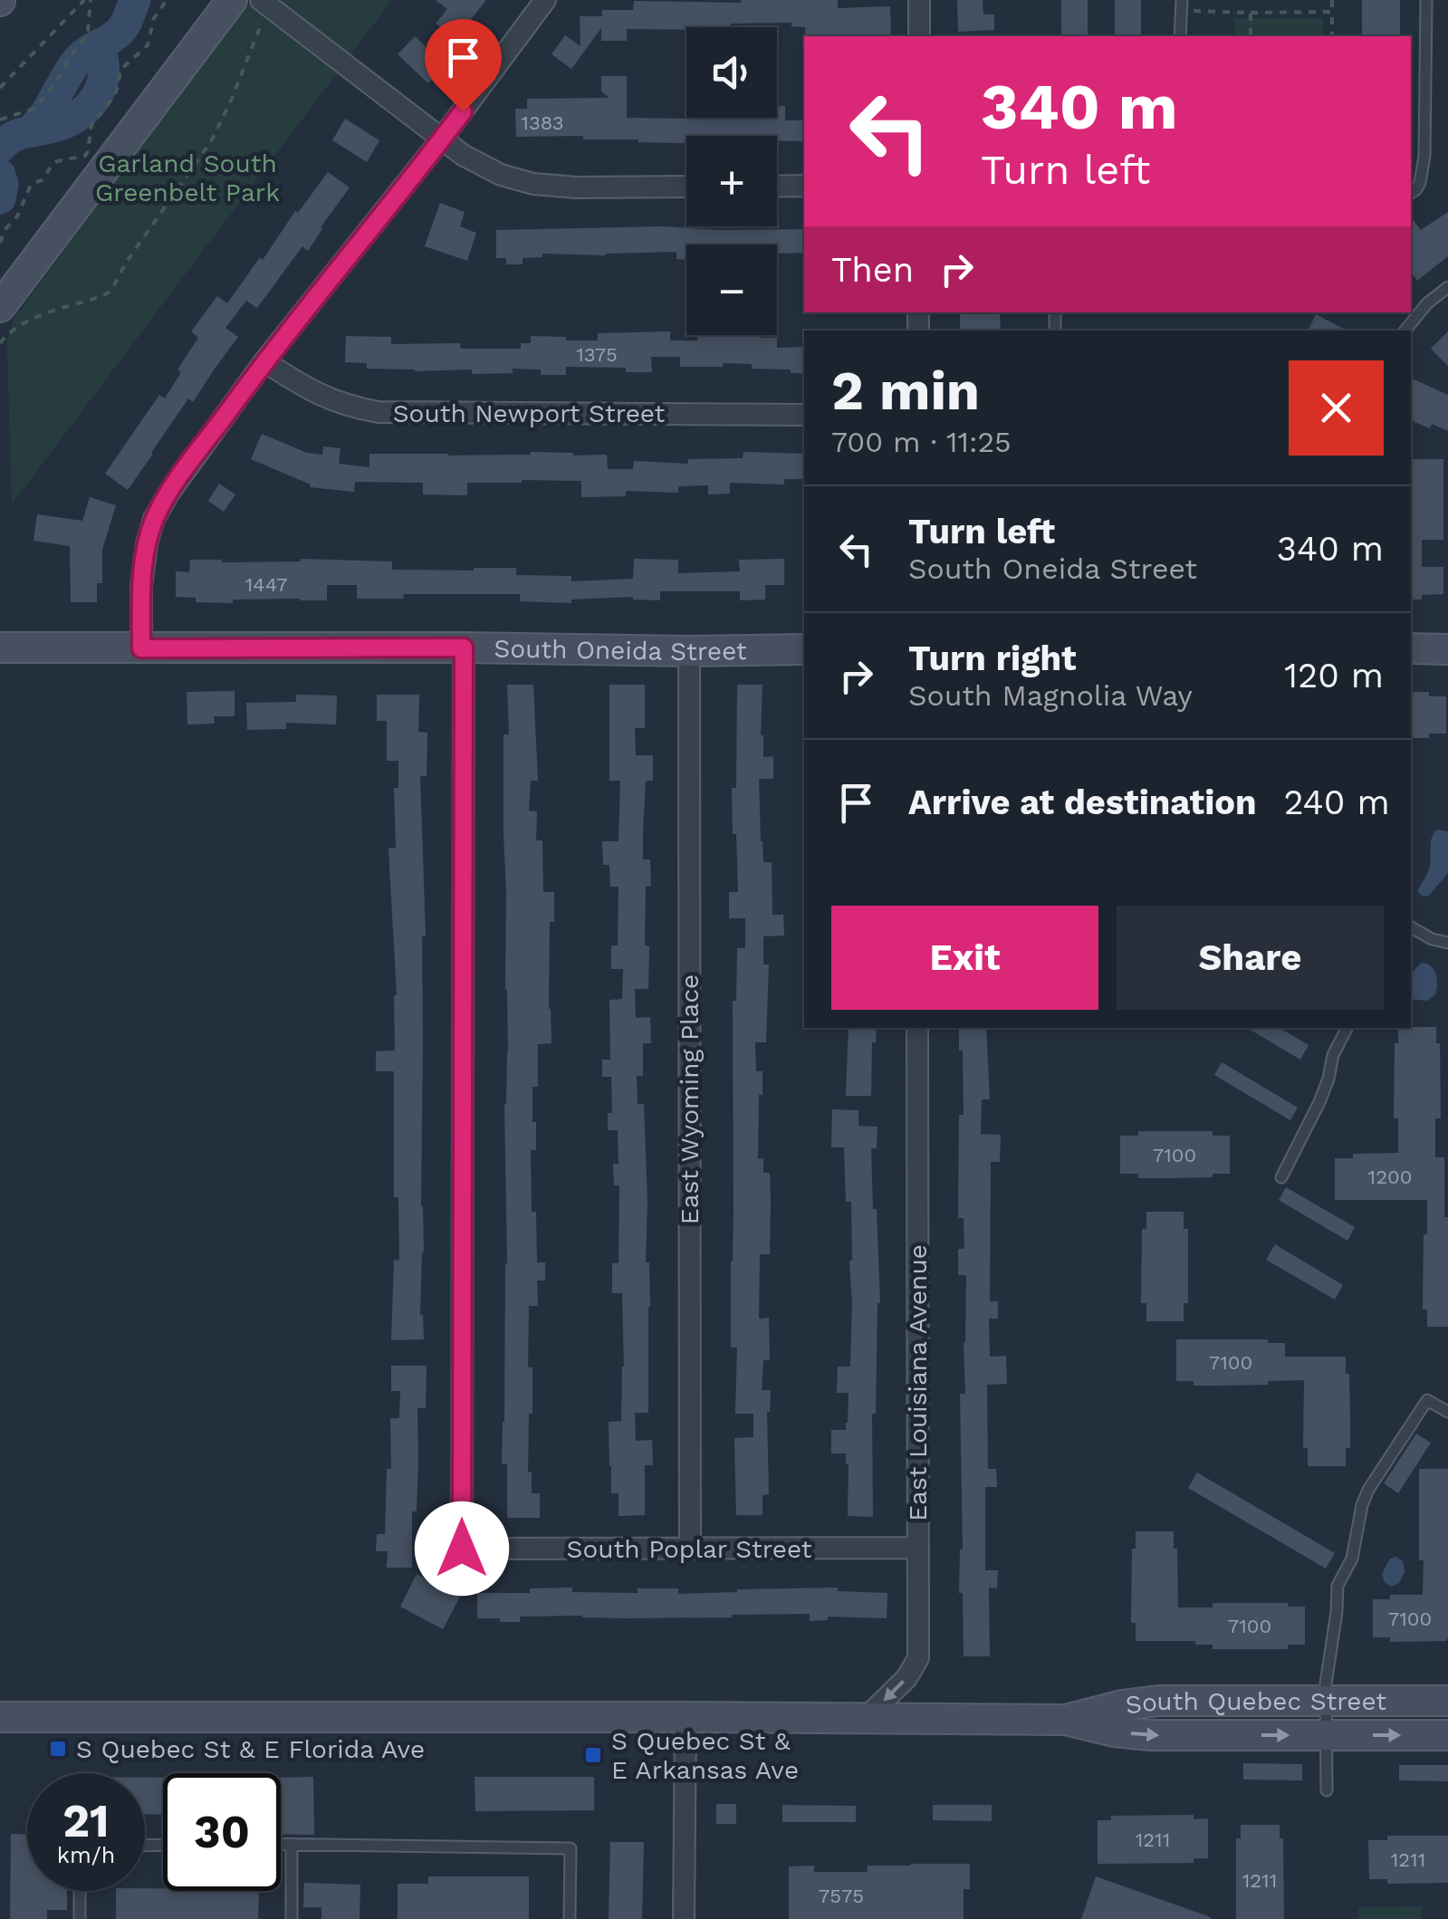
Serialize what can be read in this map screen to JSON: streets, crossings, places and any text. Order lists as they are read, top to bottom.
{
  "streets": {
    "main road": ["South Oneida Street", "South Quebec Street"],
    "street": [
      "South Newport Street",
      "East Wyoming Place",
      "East Louisiana Avenue",
      "South Poplar Street"
    ]
  },
  "crossings": [
    ["South Oneida Street", "East Wyoming Place"],
    ["South Oneida Street", "South Poplar Street"],
    ["East Wyoming Place", "South Poplar Street"],
    ["East Louisiana Avenue", "South Poplar Street"],
    ["East Louisiana Avenue", "South Quebec Street"]
  ],
  "parks": ["Garland South Greenbelt Park"],
  "places": {
    "transit": ["S Quebec St & E Florida Ave", "S Quebec St & E Arkansas Ave"]
  },
  "house_numbers": [
    "1383",
    "1375",
    "1447",
    "7100",
    "1200",
    "7100",
    "7100",
    "7100",
    "1211",
    "1211",
    "1211",
    "7575"
  ],
  "page": {
    "map_buttons": ["+", "−"],
    "turn": ["340 m", "Turn left"],
    "then": "Then",
    "heading": ["2 min", "700 m · 11:25"],
    "list": [
      {
        "name": "Turn left",
        "note": "South Oneida Street",
        "value": "340 m"
      },
      {
        "name": "Turn right",
        "note": "South Magnolia Way",
        "value": "120 m"
      },
      {
        "name": "Arrive at destination",
        "value": "240 m"
      }
    ],
    "buttons": ["Exit", "Share"],
    "speed": "21 km/h",
    "limit": "30"
  }
}
